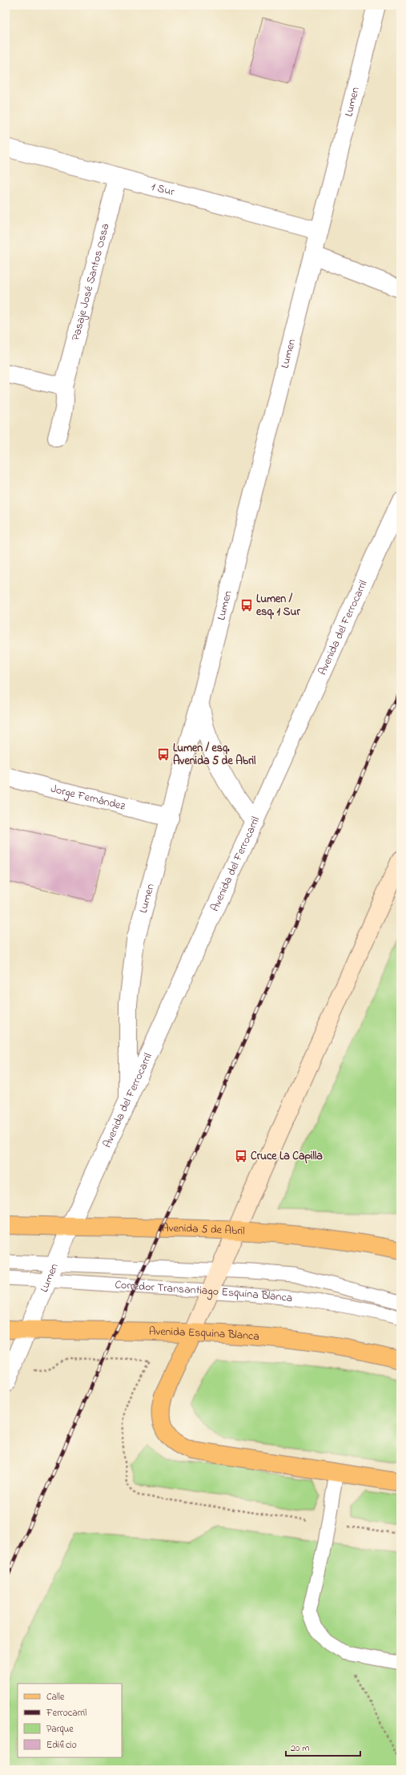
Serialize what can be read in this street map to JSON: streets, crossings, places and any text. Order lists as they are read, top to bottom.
{
  "streets": {
    "main road": ["Avenida 5 de Abril", "Avenida Esquina Blanca"],
    "street": [
      "Lumen",
      "1 Sur",
      "Pasaje José Santos Ossa",
      "Avenida del Ferrocarril",
      "Jorge Fernández"
    ],
    "lane": ["Corredor Transantiago Esquina Blanca"]
  },
  "crossings": [
    ["Lumen", "1 Sur"],
    ["Lumen", "Avenida del Ferrocarril"],
    ["Lumen", "Jorge Fernández"],
    ["Lumen", "Avenida 5 de Abril"],
    ["Lumen", "Corredor Transantiago Esquina Blanca"],
    ["Lumen", "Avenida Esquina Blanca"],
    ["1 Sur", "Pasaje José Santos Ossa"],
    ["Avenida del Ferrocarril", "Avenida 5 de Abril"]
  ],
  "places": {
    "bus stop": ["Lumen / esq. 1 Sur", "Lumen / esq. Avenida 5 de Abril", "Cruce La Capilla"]
  },
  "legend": [
    "Calle",
    "Ferrocarril",
    "Parque",
    "Edificio"
  ],
  "scale_bar": "20 m"
}
